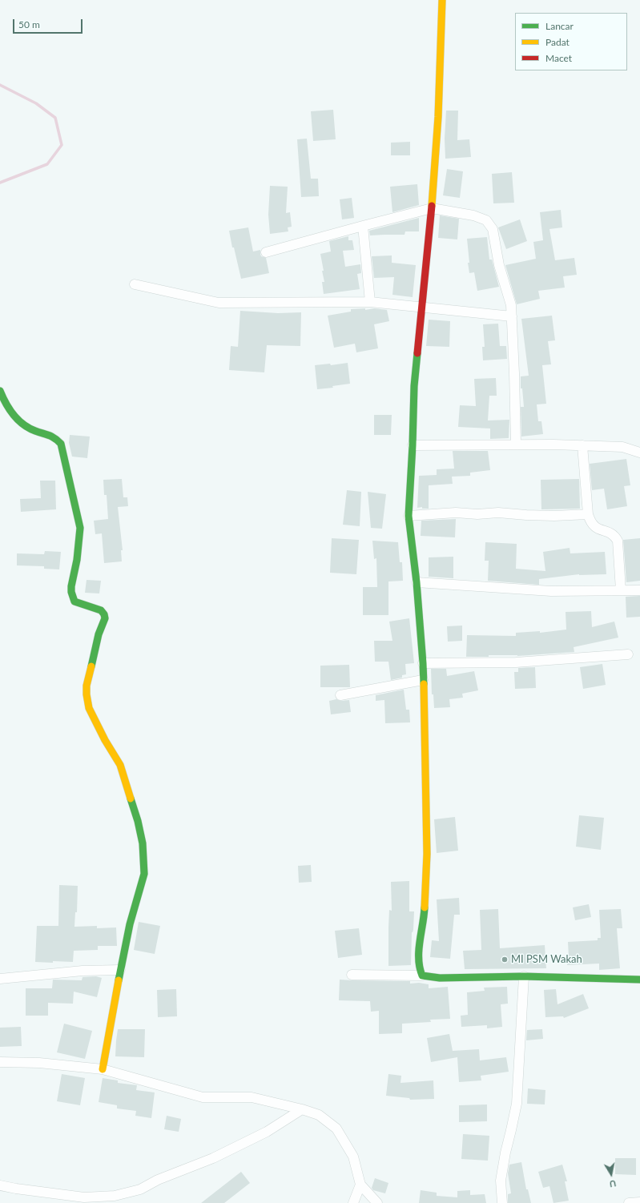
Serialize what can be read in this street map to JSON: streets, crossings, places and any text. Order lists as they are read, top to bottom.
{
  "places": ["MI PSM Wakah"],
  "legend": ["Lancar", "Padat", "Macet"],
  "scale_bar": "50 m",
  "north": "bottom"
}
